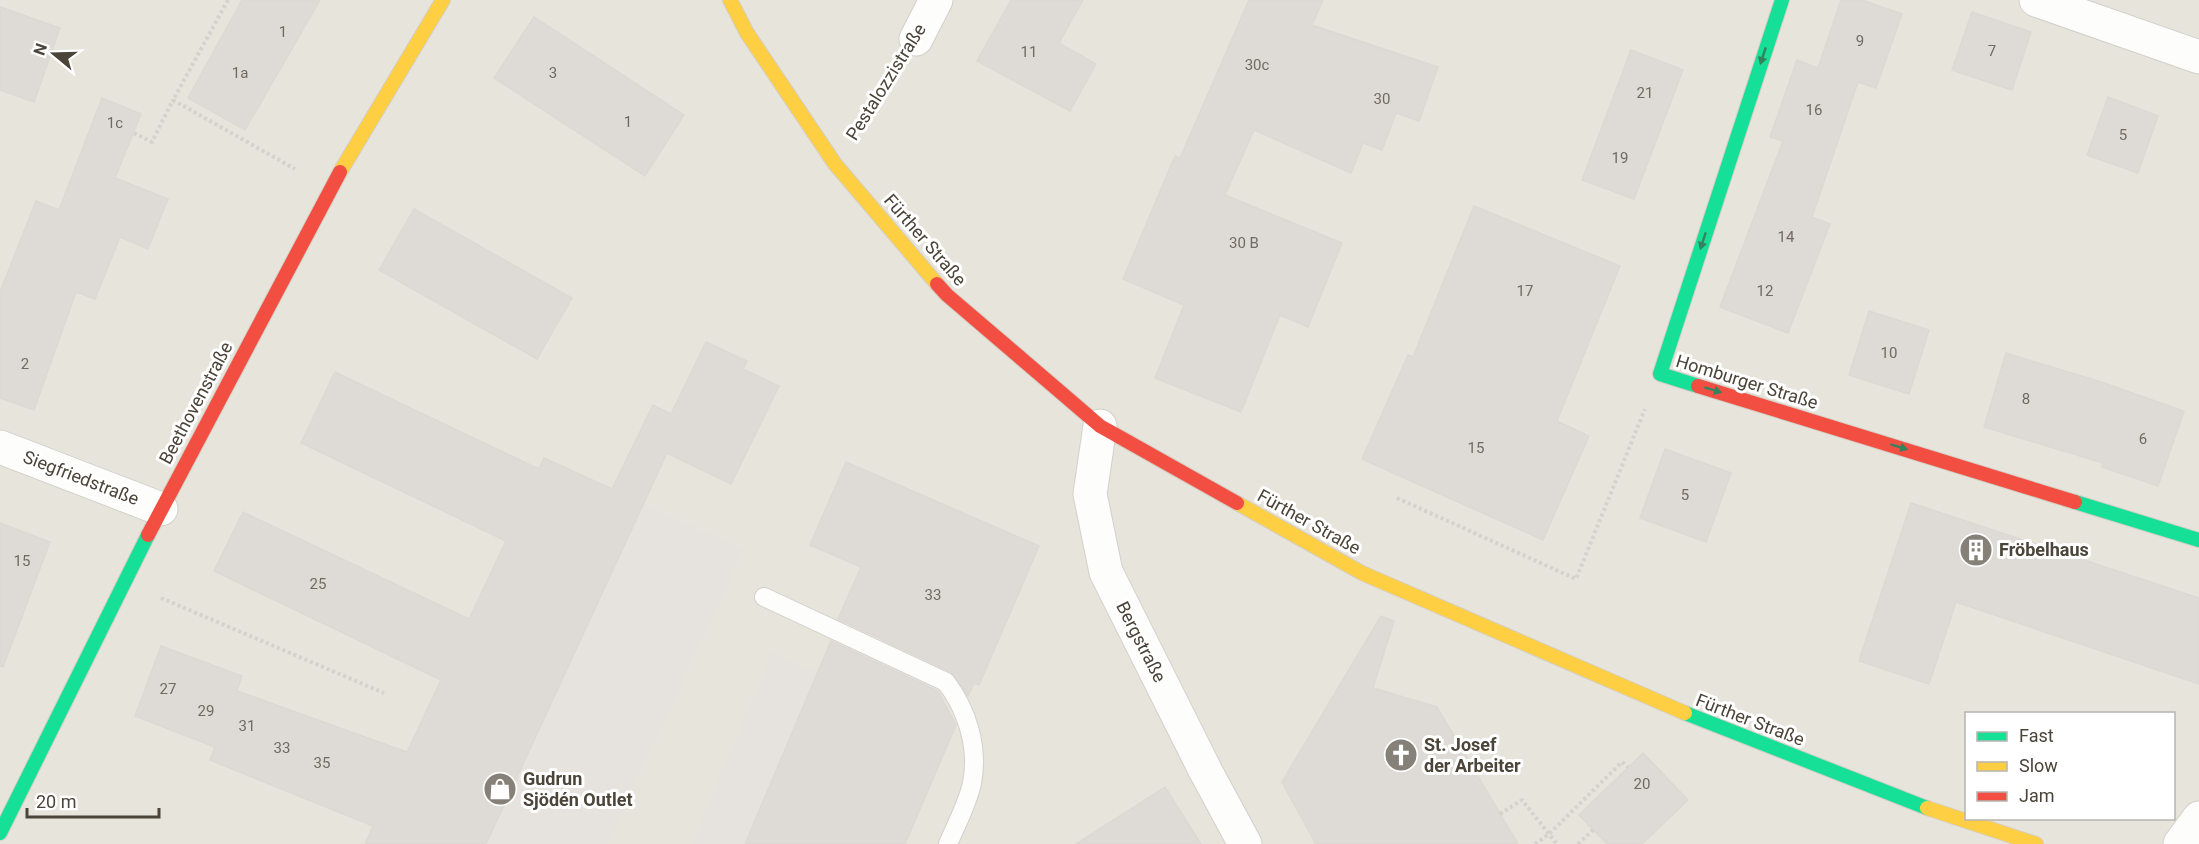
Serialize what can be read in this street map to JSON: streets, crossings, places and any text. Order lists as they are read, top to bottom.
{
  "streets": {
    "street": [
      "Pestalozzistraße",
      "Fürther Straße",
      "Homburger Straße",
      "Beethovenstraße",
      "Siegfriedstraße",
      "Bergstraße"
    ]
  },
  "crossings": [
    ["Pestalozzistraße", "Fürther Straße"],
    ["Fürther Straße", "Bergstraße"],
    ["Beethovenstraße", "Siegfriedstraße"]
  ],
  "places": {
    "building": ["Fröbelhaus"],
    "church": ["St. Josef der Arbeiter"],
    "shop": ["Gudrun Sjödén Outlet"]
  },
  "house_numbers": [
    "1",
    "9",
    "7",
    "11",
    "30c",
    "1a",
    "3",
    "21",
    "30",
    "16",
    "1",
    "1c",
    "5",
    "19",
    "14",
    "30 B",
    "17",
    "12",
    "10",
    "2",
    "8",
    "6",
    "15",
    "5",
    "15",
    "25",
    "33",
    "27",
    "29",
    "31",
    "33",
    "35",
    "20"
  ],
  "legend": ["Fast", "Slow", "Jam"],
  "scale_bar": "20 m",
  "north": "left"
}
